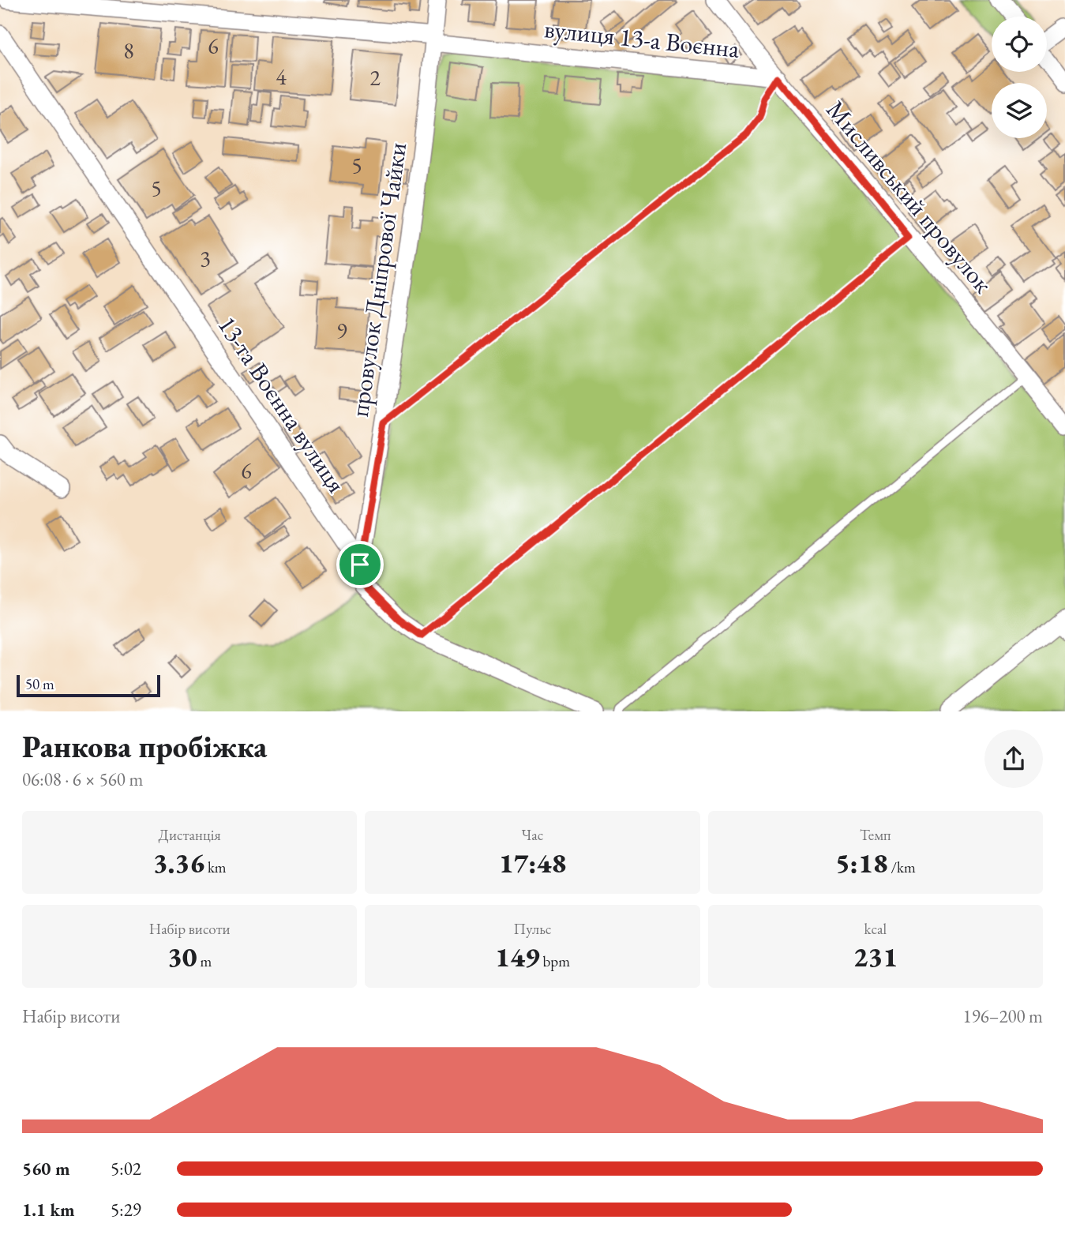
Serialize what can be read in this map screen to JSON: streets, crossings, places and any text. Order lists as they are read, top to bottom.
{
  "streets": {
    "street": [
      "вулиця 13-а Воєнна",
      "Мисливський провулок",
      "провулок Дніпрової Чайки",
      "13-та Воєнна вулиця"
    ]
  },
  "crossings": [
    ["вулиця 13-а Воєнна", "Мисливський провулок"],
    ["вулиця 13-а Воєнна", "провулок Дніпрової Чайки"],
    ["провулок Дніпрової Чайки", "13-та Воєнна вулиця"]
  ],
  "house_numbers": [
    "6",
    "8",
    "4",
    "2",
    "5",
    "5",
    "3",
    "9",
    "6"
  ],
  "scale_bar": "50 m",
  "page": {
    "scale": "50 m",
    "heading": ["Ранкова пробіжка", "06:08 · 6 × 560 m"],
    "stats": [
      ["Дистанція", "3.36 km"],
      ["Час", "17:48"],
      ["Темп", "5:18 /km"],
      ["Набір висоти", "30 m"],
      ["Пульс", "149 bpm"],
      ["kcal", "231"]
    ],
    "chart": ["Набір висоти", "196–200 m"],
    "list": [
      {
        "name": "560 m",
        "note": "5:02"
      },
      {
        "name": "1.1 km",
        "note": "5:29"
      }
    ]
  }
}
